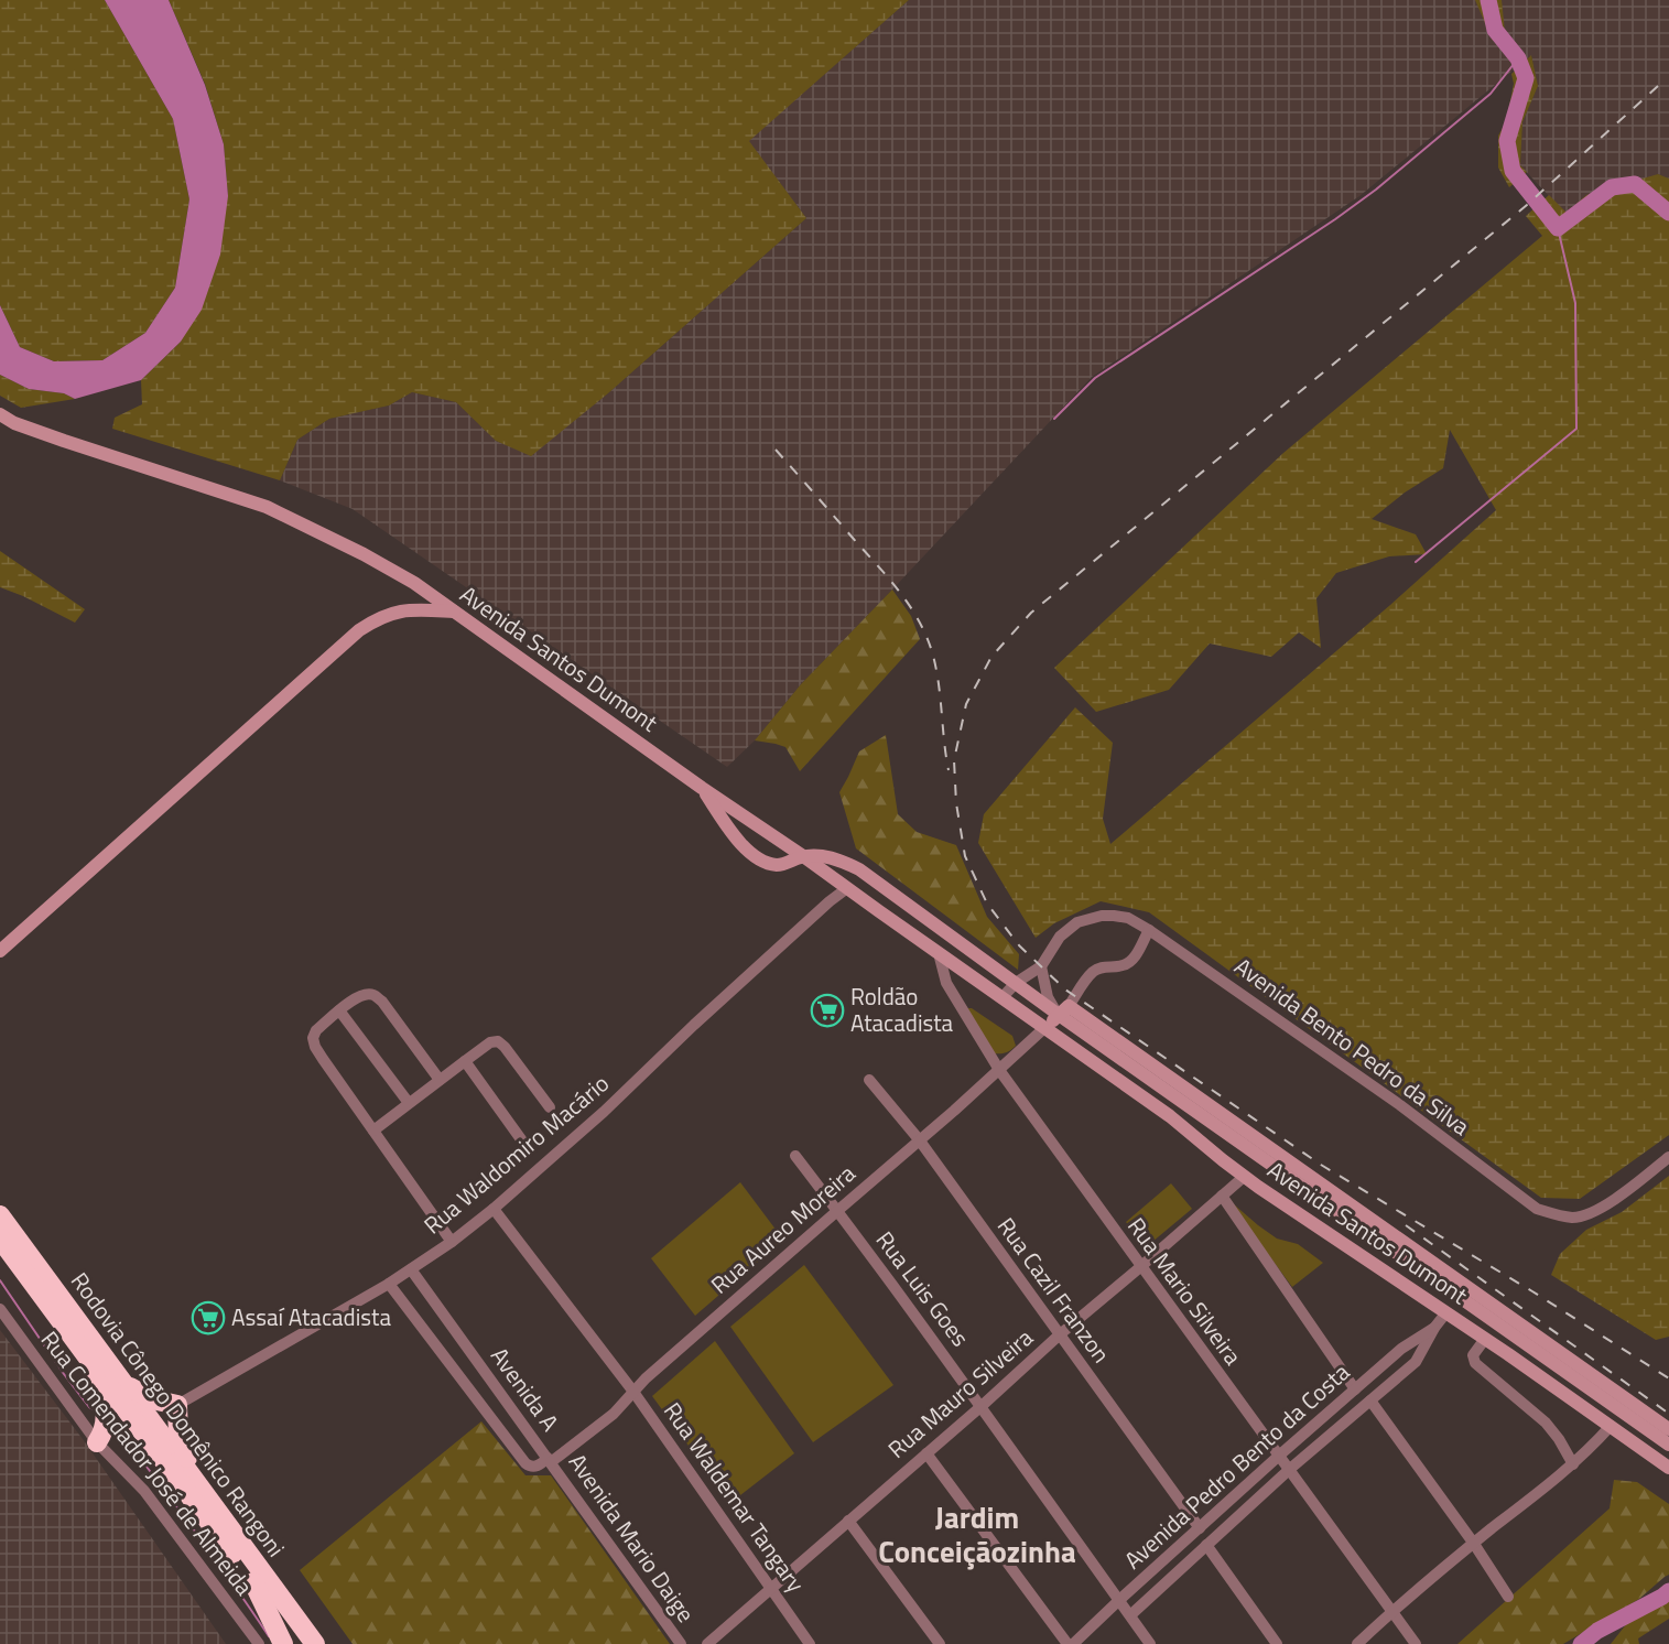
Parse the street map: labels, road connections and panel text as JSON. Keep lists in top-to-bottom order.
{
  "streets": {
    "highway": ["Rodovia Cônego Domênico Rangoni"],
    "main road": ["Avenida Santos Dumont"],
    "street": [
      "Avenida Bento Pedro da Silva",
      "Rua Waldomiro Macário",
      "Rua Aureo Moreira",
      "Rua Luis Goes",
      "Rua Cazil Franzon",
      "Rua Mario Silveira",
      "Avenida A",
      "Rua Mauro Silveira",
      "Rua Comendador José de Almeida",
      "Avenida Pedro Bento da Costa",
      "Rua Waldemar Tangary",
      "Avenida Mario Daige"
    ]
  },
  "crossings": [
    ["Avenida Santos Dumont", "Avenida Bento Pedro da Silva"],
    ["Avenida Santos Dumont", "Rua Waldomiro Macário"],
    ["Avenida Santos Dumont", "Rua Aureo Moreira"],
    ["Avenida Santos Dumont", "Rua Mario Silveira"],
    ["Avenida Santos Dumont", "Rua Mauro Silveira"],
    ["Avenida Santos Dumont", "Avenida Pedro Bento da Costa"],
    ["Rua Waldomiro Macário", "Avenida A"],
    ["Rua Waldomiro Macário", "Rua Waldemar Tangary"],
    ["Rua Aureo Moreira", "Rua Luis Goes"],
    ["Rua Aureo Moreira", "Rua Cazil Franzon"],
    ["Rua Aureo Moreira", "Rua Mario Silveira"],
    ["Rua Aureo Moreira", "Avenida A"],
    ["Rua Aureo Moreira", "Rua Waldemar Tangary"],
    ["Rua Aureo Moreira", "Avenida Mario Daige"],
    ["Rua Luis Goes", "Rua Mauro Silveira"],
    ["Rua Luis Goes", "Avenida Pedro Bento da Costa"],
    ["Rua Cazil Franzon", "Rua Mauro Silveira"],
    ["Rua Cazil Franzon", "Avenida Pedro Bento da Costa"],
    ["Rua Mario Silveira", "Rua Mauro Silveira"],
    ["Rua Mario Silveira", "Avenida Pedro Bento da Costa"],
    ["Avenida A", "Avenida Mario Daige"],
    ["Rua Mauro Silveira", "Rua Waldemar Tangary"]
  ],
  "districts": ["Jardim Conceiçãozinha"],
  "places": {
    "supermarket": ["Roldão Atacadista", "Assaí Atacadista"]
  }
}
